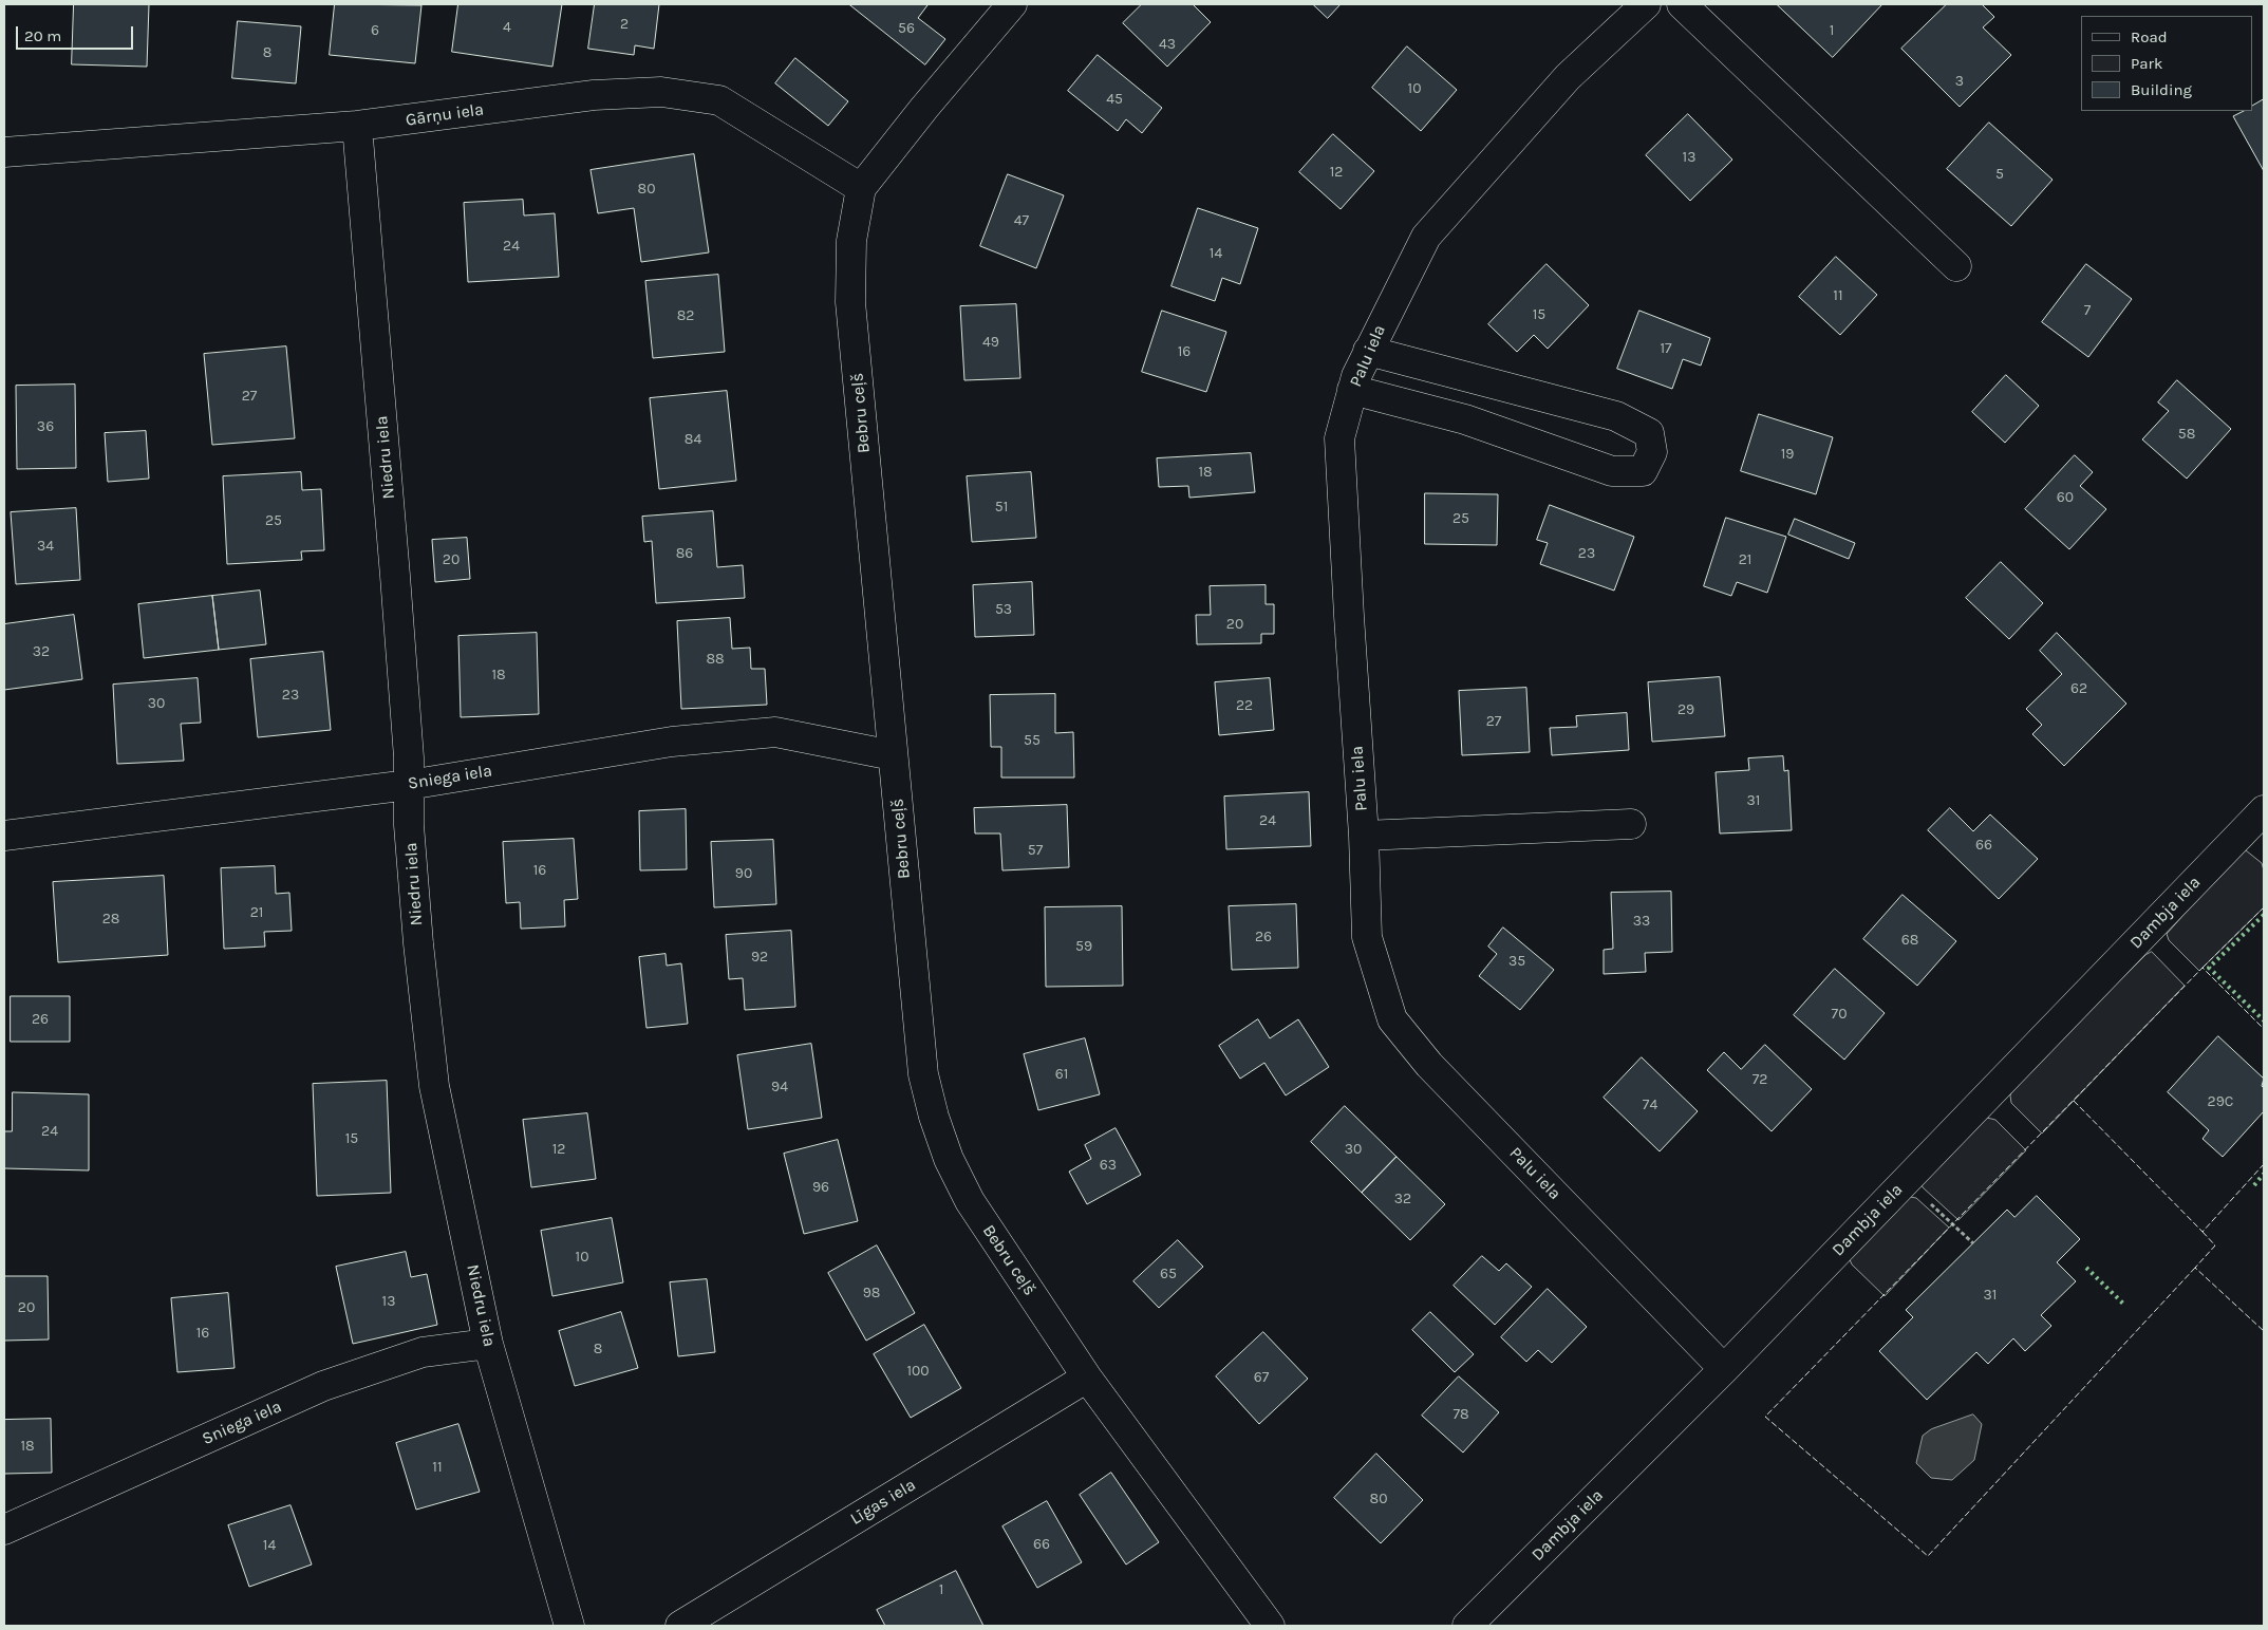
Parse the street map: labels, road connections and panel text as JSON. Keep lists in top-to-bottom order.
{
  "streets": {
    "street": [
      "Gārņu iela",
      "Palu iela",
      "Bebru ceļš",
      "Niedru iela",
      "Sniega iela",
      "Dambja iela",
      "Līgas iela"
    ]
  },
  "crossings": [
    ["Gārņu iela", "Bebru ceļš"],
    ["Gārņu iela", "Niedru iela"],
    ["Palu iela", "Dambja iela"],
    ["Bebru ceļš", "Sniega iela"],
    ["Bebru ceļš", "Līgas iela"],
    ["Niedru iela", "Sniega iela"]
  ],
  "house_numbers": [
    "2",
    "4",
    "56",
    "6",
    "1",
    "43",
    "8",
    "3",
    "10",
    "45",
    "13",
    "12",
    "5",
    "80",
    "47",
    "24",
    "14",
    "11",
    "7",
    "15",
    "82",
    "49",
    "17",
    "16",
    "27",
    "36",
    "58",
    "84",
    "19",
    "18",
    "60",
    "51",
    "25",
    "25",
    "34",
    "86",
    "23",
    "20",
    "21",
    "53",
    "20",
    "32",
    "88",
    "18",
    "62",
    "23",
    "30",
    "22",
    "29",
    "27",
    "55",
    "31",
    "24",
    "66",
    "57",
    "16",
    "90",
    "21",
    "28",
    "33",
    "26",
    "68",
    "59",
    "92",
    "35",
    "70",
    "26",
    "61",
    "72",
    "94",
    "29C",
    "74",
    "24",
    "15",
    "12",
    "30",
    "63",
    "96",
    "32",
    "10",
    "65",
    "98",
    "31",
    "13",
    "20",
    "16",
    "8",
    "100",
    "67",
    "78",
    "18",
    "11",
    "80",
    "66",
    "14",
    "1"
  ],
  "legend": ["Road", "Park", "Building"],
  "scale_bar": "20 m"
}
